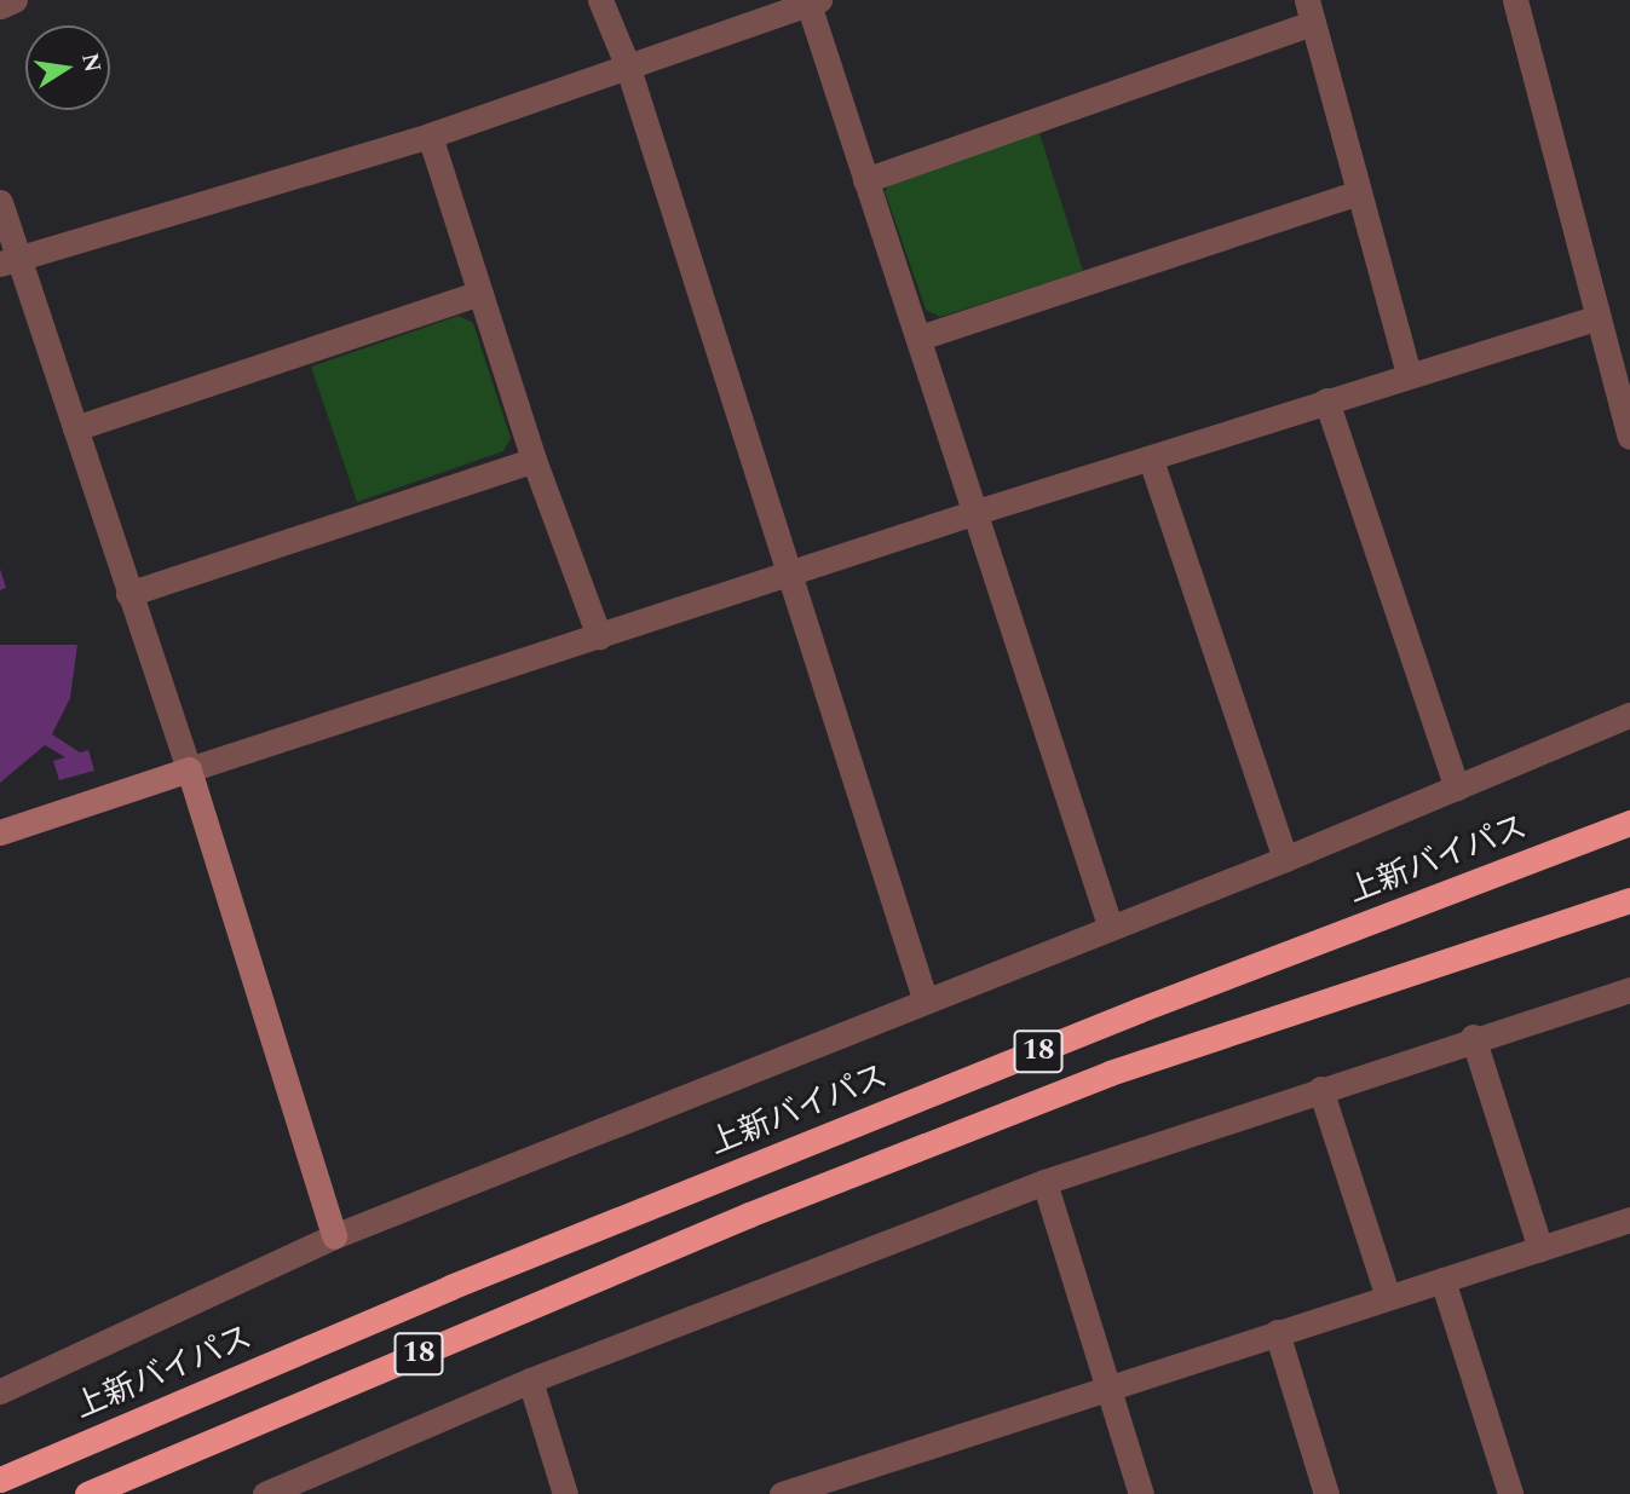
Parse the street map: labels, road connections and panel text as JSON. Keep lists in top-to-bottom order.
{
  "streets": {
    "highway": ["上新バイパス", "18"]
  },
  "north": "right"
}
